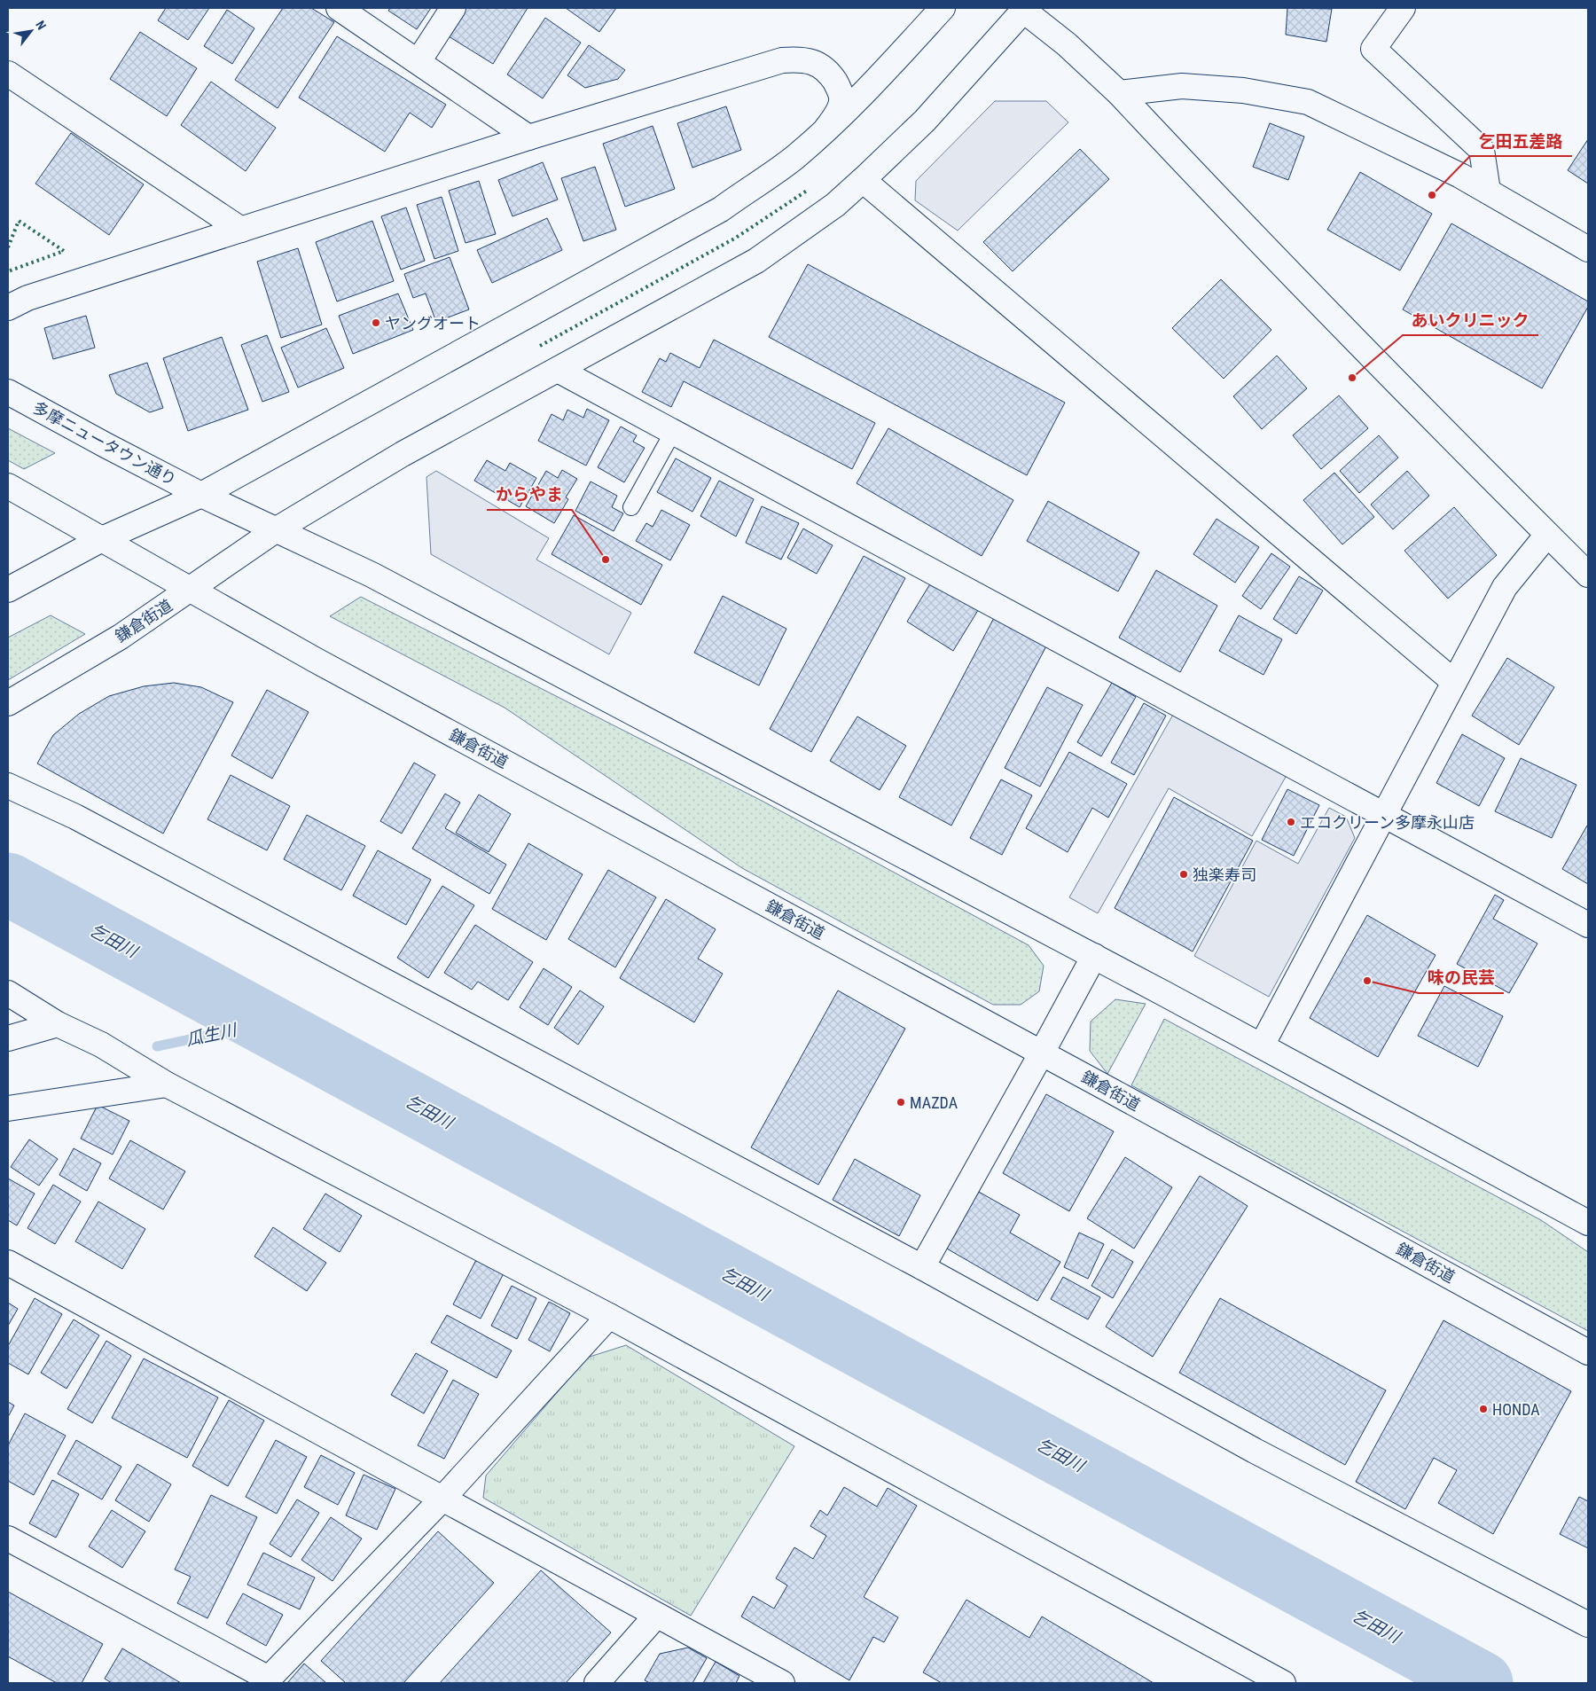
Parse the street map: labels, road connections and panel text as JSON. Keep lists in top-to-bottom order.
{
  "streets": {
    "street": ["多摩ニュータウン通り", "鎌倉街道"]
  },
  "water": ["乞田川", "瓜生川"],
  "places": [
    "乞田五差路",
    "ヤングオート",
    "あいクリニック",
    "からやま",
    "エコクリーン多摩永山店",
    "独楽寿司",
    "味の民芸",
    "MAZDA",
    "HONDA"
  ],
  "north": "top right"
}
